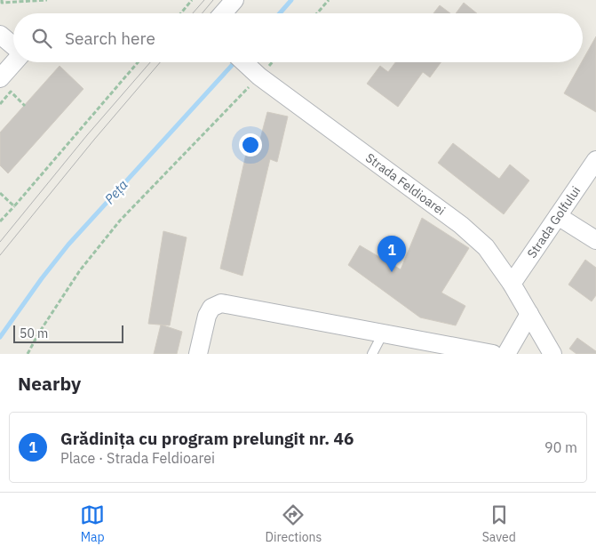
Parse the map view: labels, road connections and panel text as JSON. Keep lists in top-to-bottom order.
{
  "streets": {
    "street": ["Strada Feldioarei", "Strada Golfului"]
  },
  "crossings": [
    ["Strada Feldioarei", "Strada Golfului"]
  ],
  "water": ["Peța"],
  "scale_bar": "50 m",
  "page": {
    "search": "Search here",
    "pins": "1",
    "scale": "50 m",
    "heading": "Nearby",
    "list": [
      {
        "mark": "1",
        "name": "Grădinița cu program prelungit nr. 46",
        "note": "Place · Strada Feldioarei",
        "value": "90 m"
      }
    ],
    "nav": ["Map", "Directions", "Saved"]
  }
}
